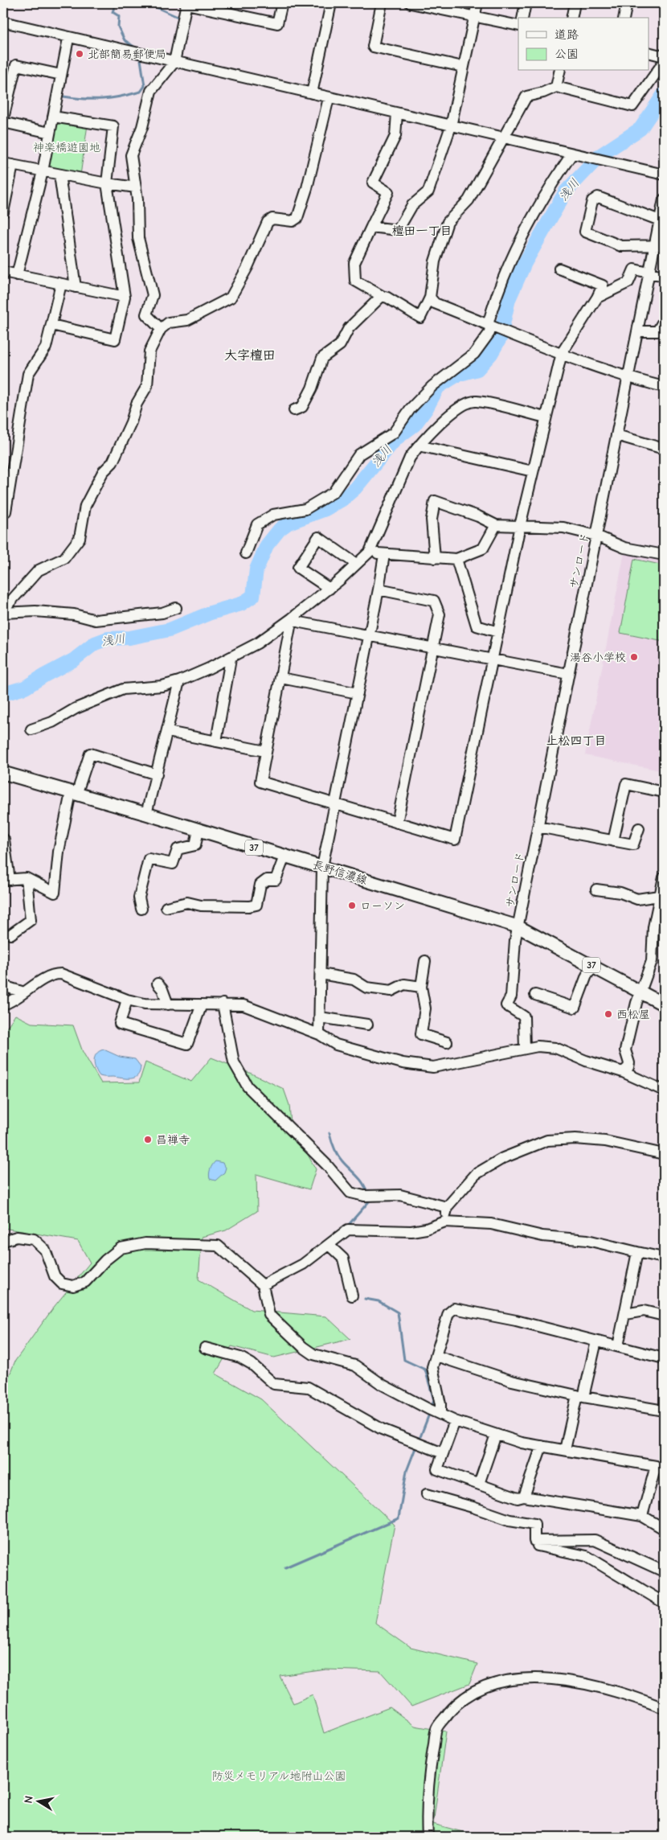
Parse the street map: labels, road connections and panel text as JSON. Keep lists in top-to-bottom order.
{
  "streets": {
    "main road": ["37", "長野信濃線"],
    "street": ["サンロード"]
  },
  "crossings": [
    ["サンロード", "長野信濃線"]
  ],
  "districts": ["檀田一丁目", "大字檀田", "上松四丁目"],
  "water": ["浅川"],
  "parks": ["神楽橋遊園地", "防災メモリアル地附山公園"],
  "places": [
    "北部簡易郵便局",
    "湯谷小学校",
    "ローソン",
    "西松屋",
    "昌禅寺"
  ],
  "legend": ["道路", "公園"],
  "north": "left"
}
